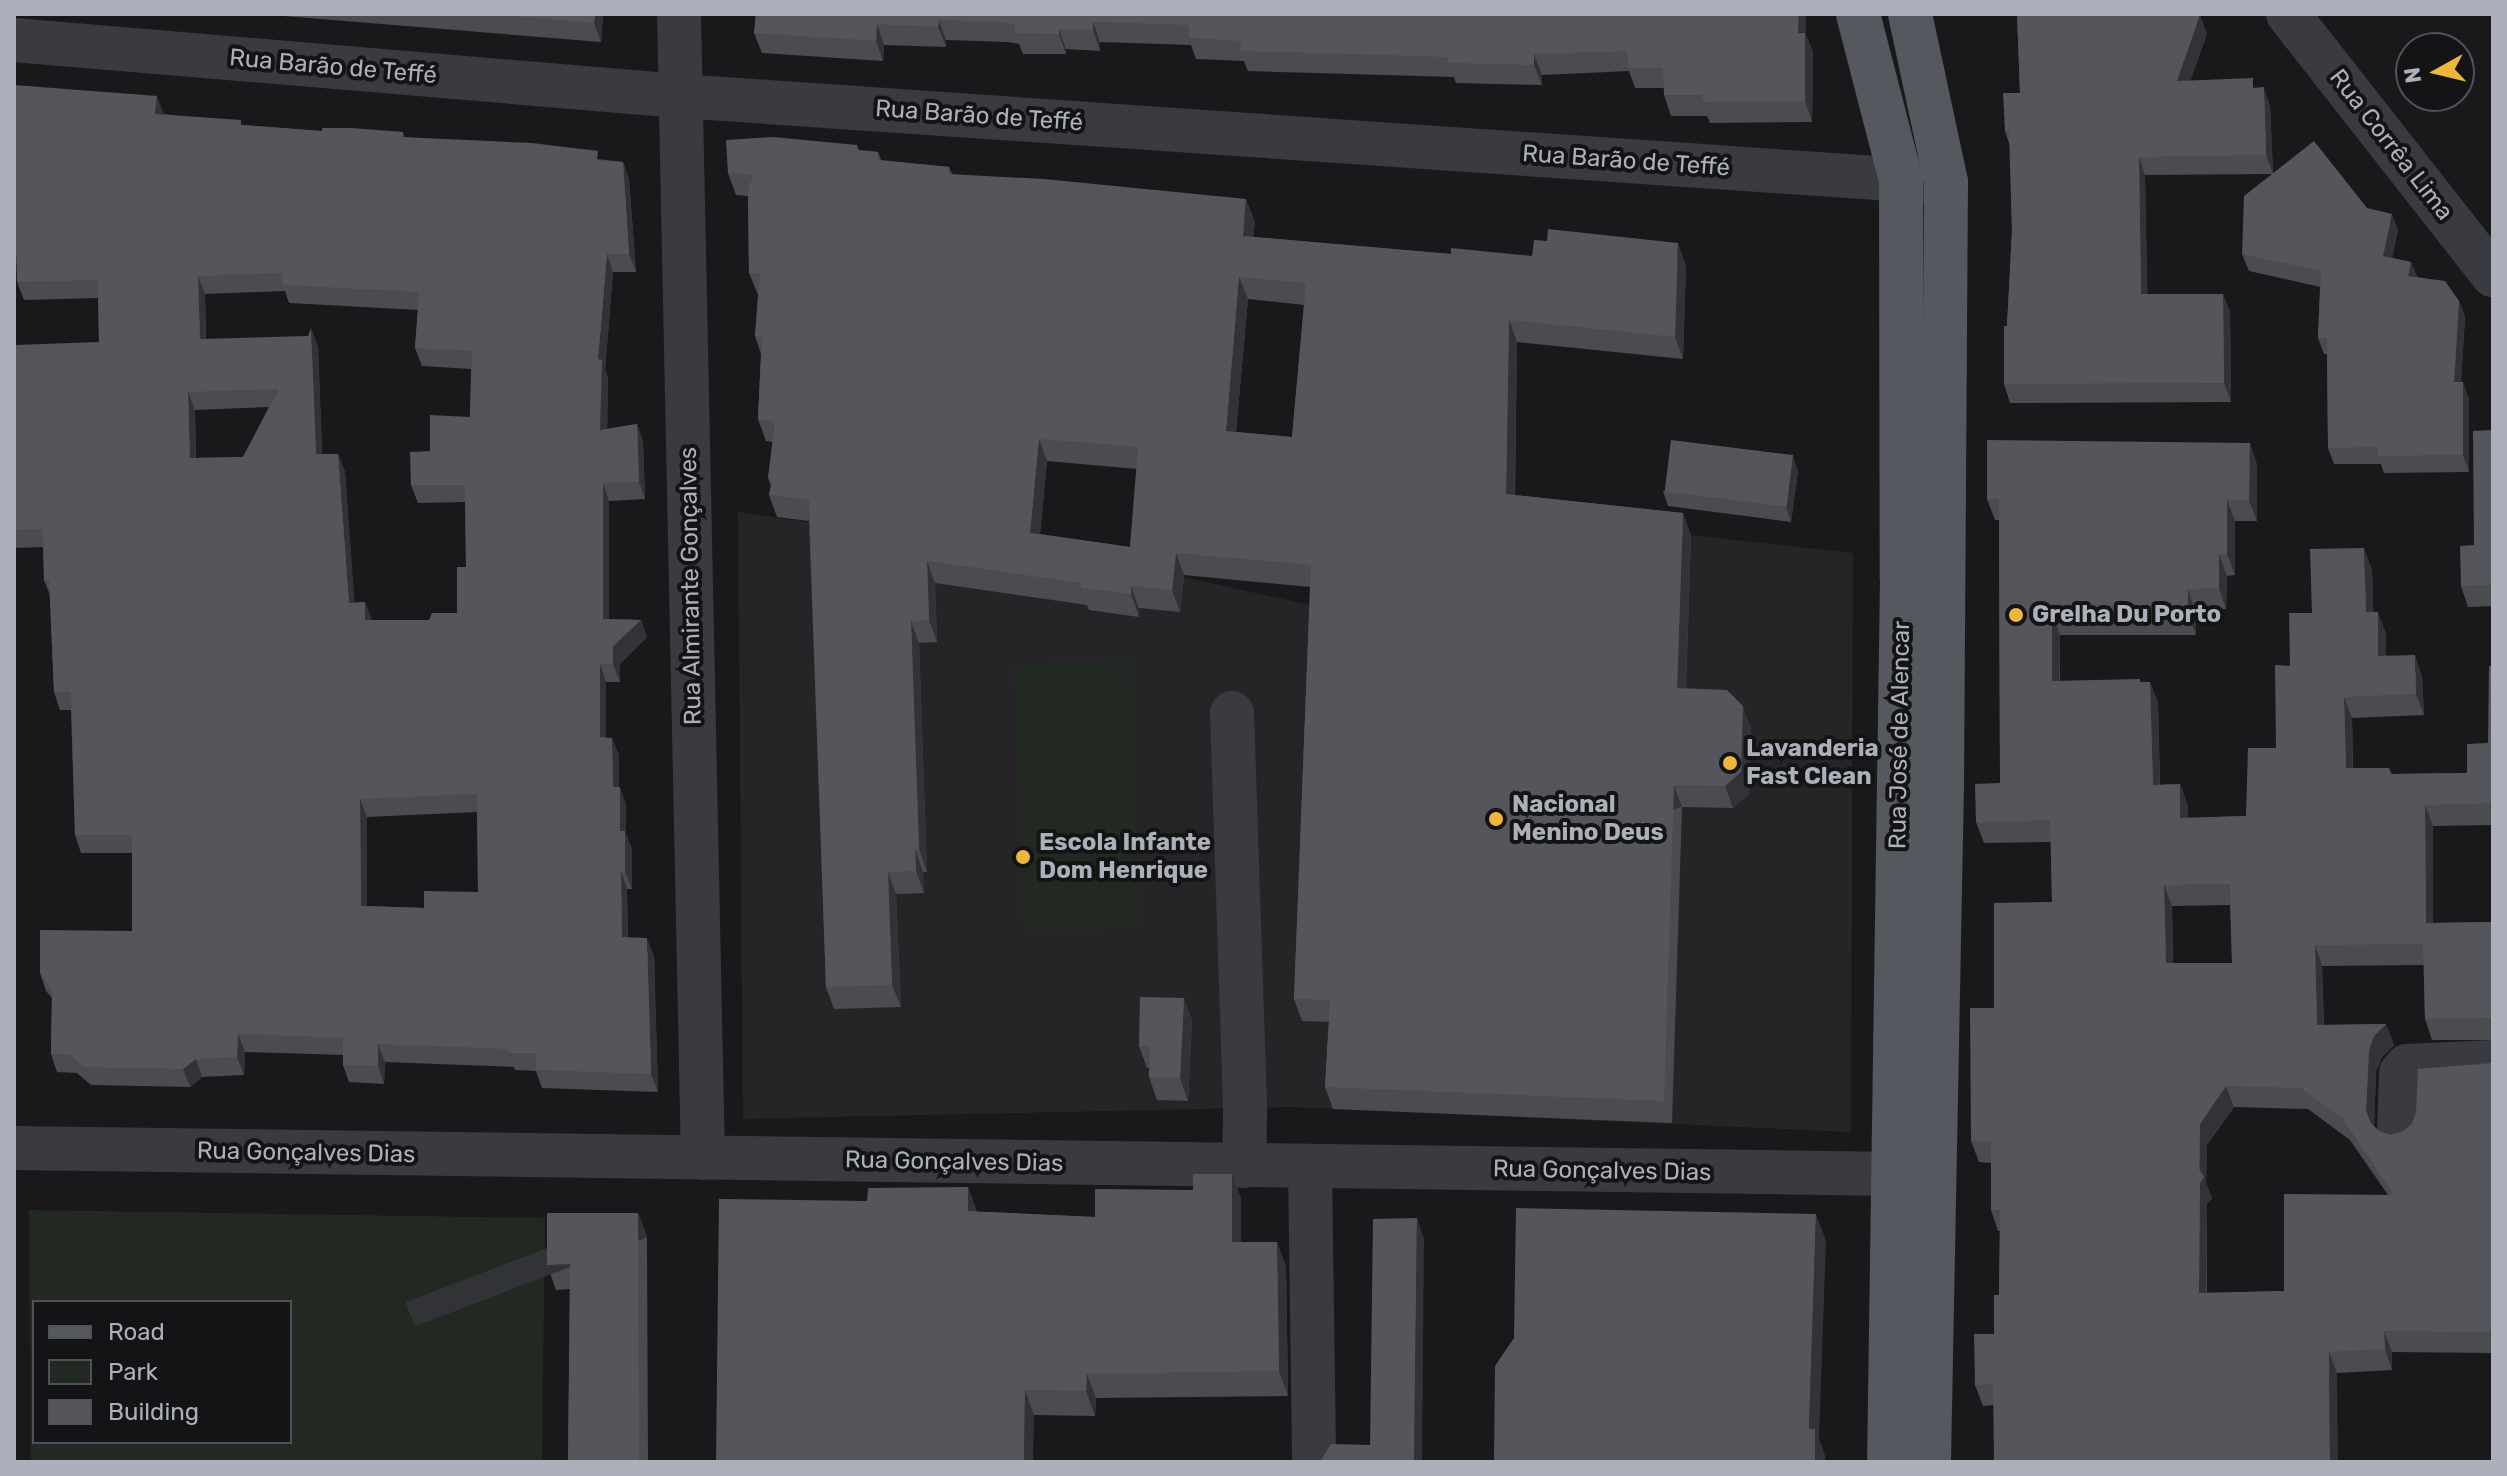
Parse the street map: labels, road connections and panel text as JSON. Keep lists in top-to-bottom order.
{
  "streets": {
    "main road": ["Rua José de Alencar"],
    "street": [
      "Rua Barão de Teffé",
      "Rua Corrêa Lima",
      "Rua Almirante Gonçalves",
      "Rua Gonçalves Dias"
    ]
  },
  "crossings": [
    ["Rua Barão de Teffé", "Rua Almirante Gonçalves"],
    ["Rua Barão de Teffé", "Rua José de Alencar"],
    ["Rua Almirante Gonçalves", "Rua Gonçalves Dias"],
    ["Rua José de Alencar", "Rua Gonçalves Dias"]
  ],
  "places": [
    "Grelha Du Porto",
    "Lavanderia Fast Clean",
    "Nacional Menino Deus",
    "Escola Infante Dom Henrique"
  ],
  "legend": ["Road", "Park", "Building"],
  "north": "left"
}
